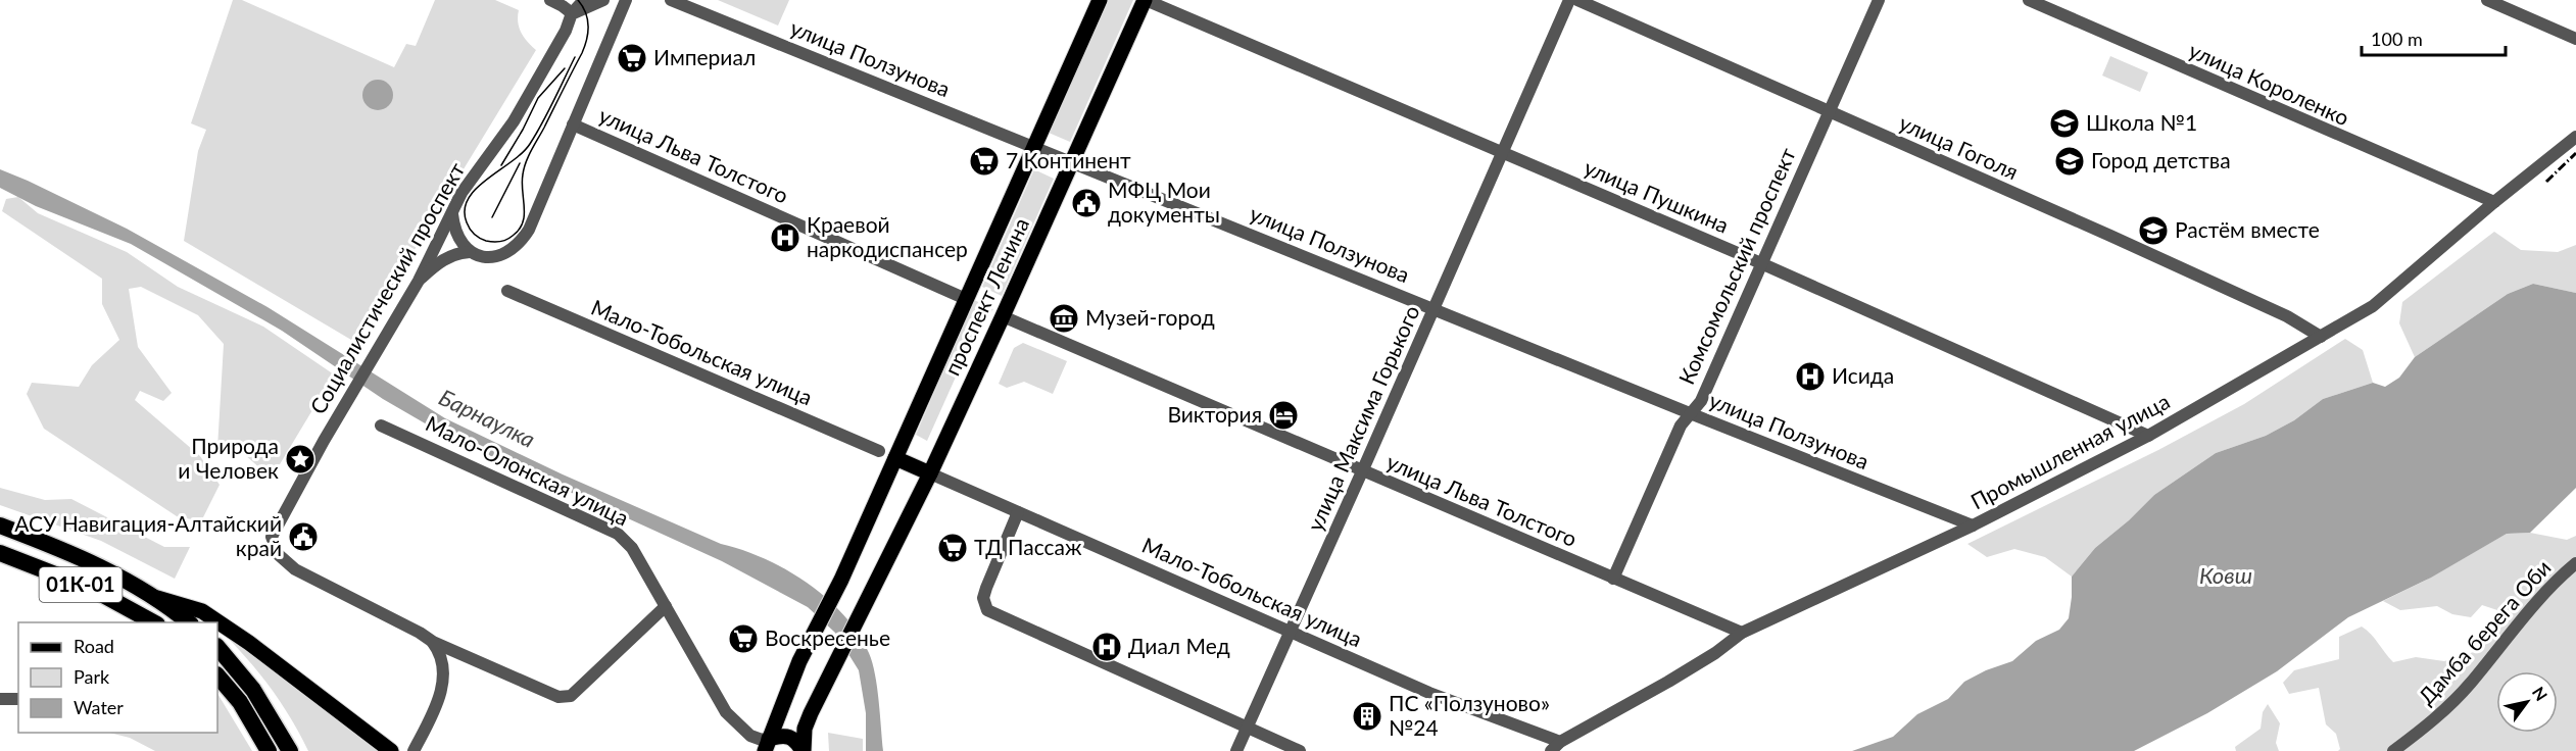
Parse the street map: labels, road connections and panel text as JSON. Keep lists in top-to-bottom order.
{
  "streets": {
    "highway": ["01К-01"],
    "main road": ["проспект Ленина"],
    "street": [
      "улица Ползунова",
      "улица Короленко",
      "улица Гоголя",
      "улица Льва Толстого",
      "улица Пушкина",
      "Комсомольский проспект",
      "Социалистический проспект",
      "Мало-Тобольская улица",
      "улица Максима Горького",
      "Промышленная улица",
      "Мало-Олонская улица",
      "Дамба берега Оби"
    ]
  },
  "crossings": [
    ["улица Ползунова", "Комсомольский проспект"],
    ["улица Ползунова", "проспект Ленина"],
    ["улица Ползунова", "улица Максима Горького"],
    ["улица Ползунова", "Промышленная улица"],
    ["улица Короленко", "Промышленная улица"],
    ["улица Гоголя", "Комсомольский проспект"],
    ["улица Гоголя", "Промышленная улица"],
    ["улица Льва Толстого", "Комсомольский проспект"],
    ["улица Льва Толстого", "проспект Ленина"],
    ["улица Льва Толстого", "улица Максима Горького"],
    ["улица Льва Толстого", "Промышленная улица"],
    ["улица Пушкина", "Комсомольский проспект"],
    ["улица Пушкина", "проспект Ленина"],
    ["улица Пушкина", "улица Максима Горького"],
    ["улица Пушкина", "Промышленная улица"],
    ["проспект Ленина", "Мало-Тобольская улица"],
    ["проспект Ленина", "Мало-Олонская улица"],
    ["Мало-Тобольская улица", "улица Максима Горького"],
    ["Мало-Тобольская улица", "Промышленная улица"]
  ],
  "water": ["Барнаулка", "Ковш"],
  "places": {
    "supermarket": [
      "Империал",
      "7 Континент",
      "ТД Пассаж",
      "Воскресенье"
    ],
    "school or university": ["Школа №1", "Город детства", "Растём вместе"],
    "public building": ["МФЦ Мои документы", "АСУ Навигация-Алтайский край"],
    "hospital": ["Краевой наркодиспансер", "Исида", "Диал Мед"],
    "museum": ["Музей-город"],
    "hotel": ["Виктория"],
    "place": ["Природа и Человек"],
    "building": ["ПС «Ползуново» №24"]
  },
  "legend": ["Road", "Park", "Water"],
  "scale_bar": "100 m",
  "north": "top right"
}
